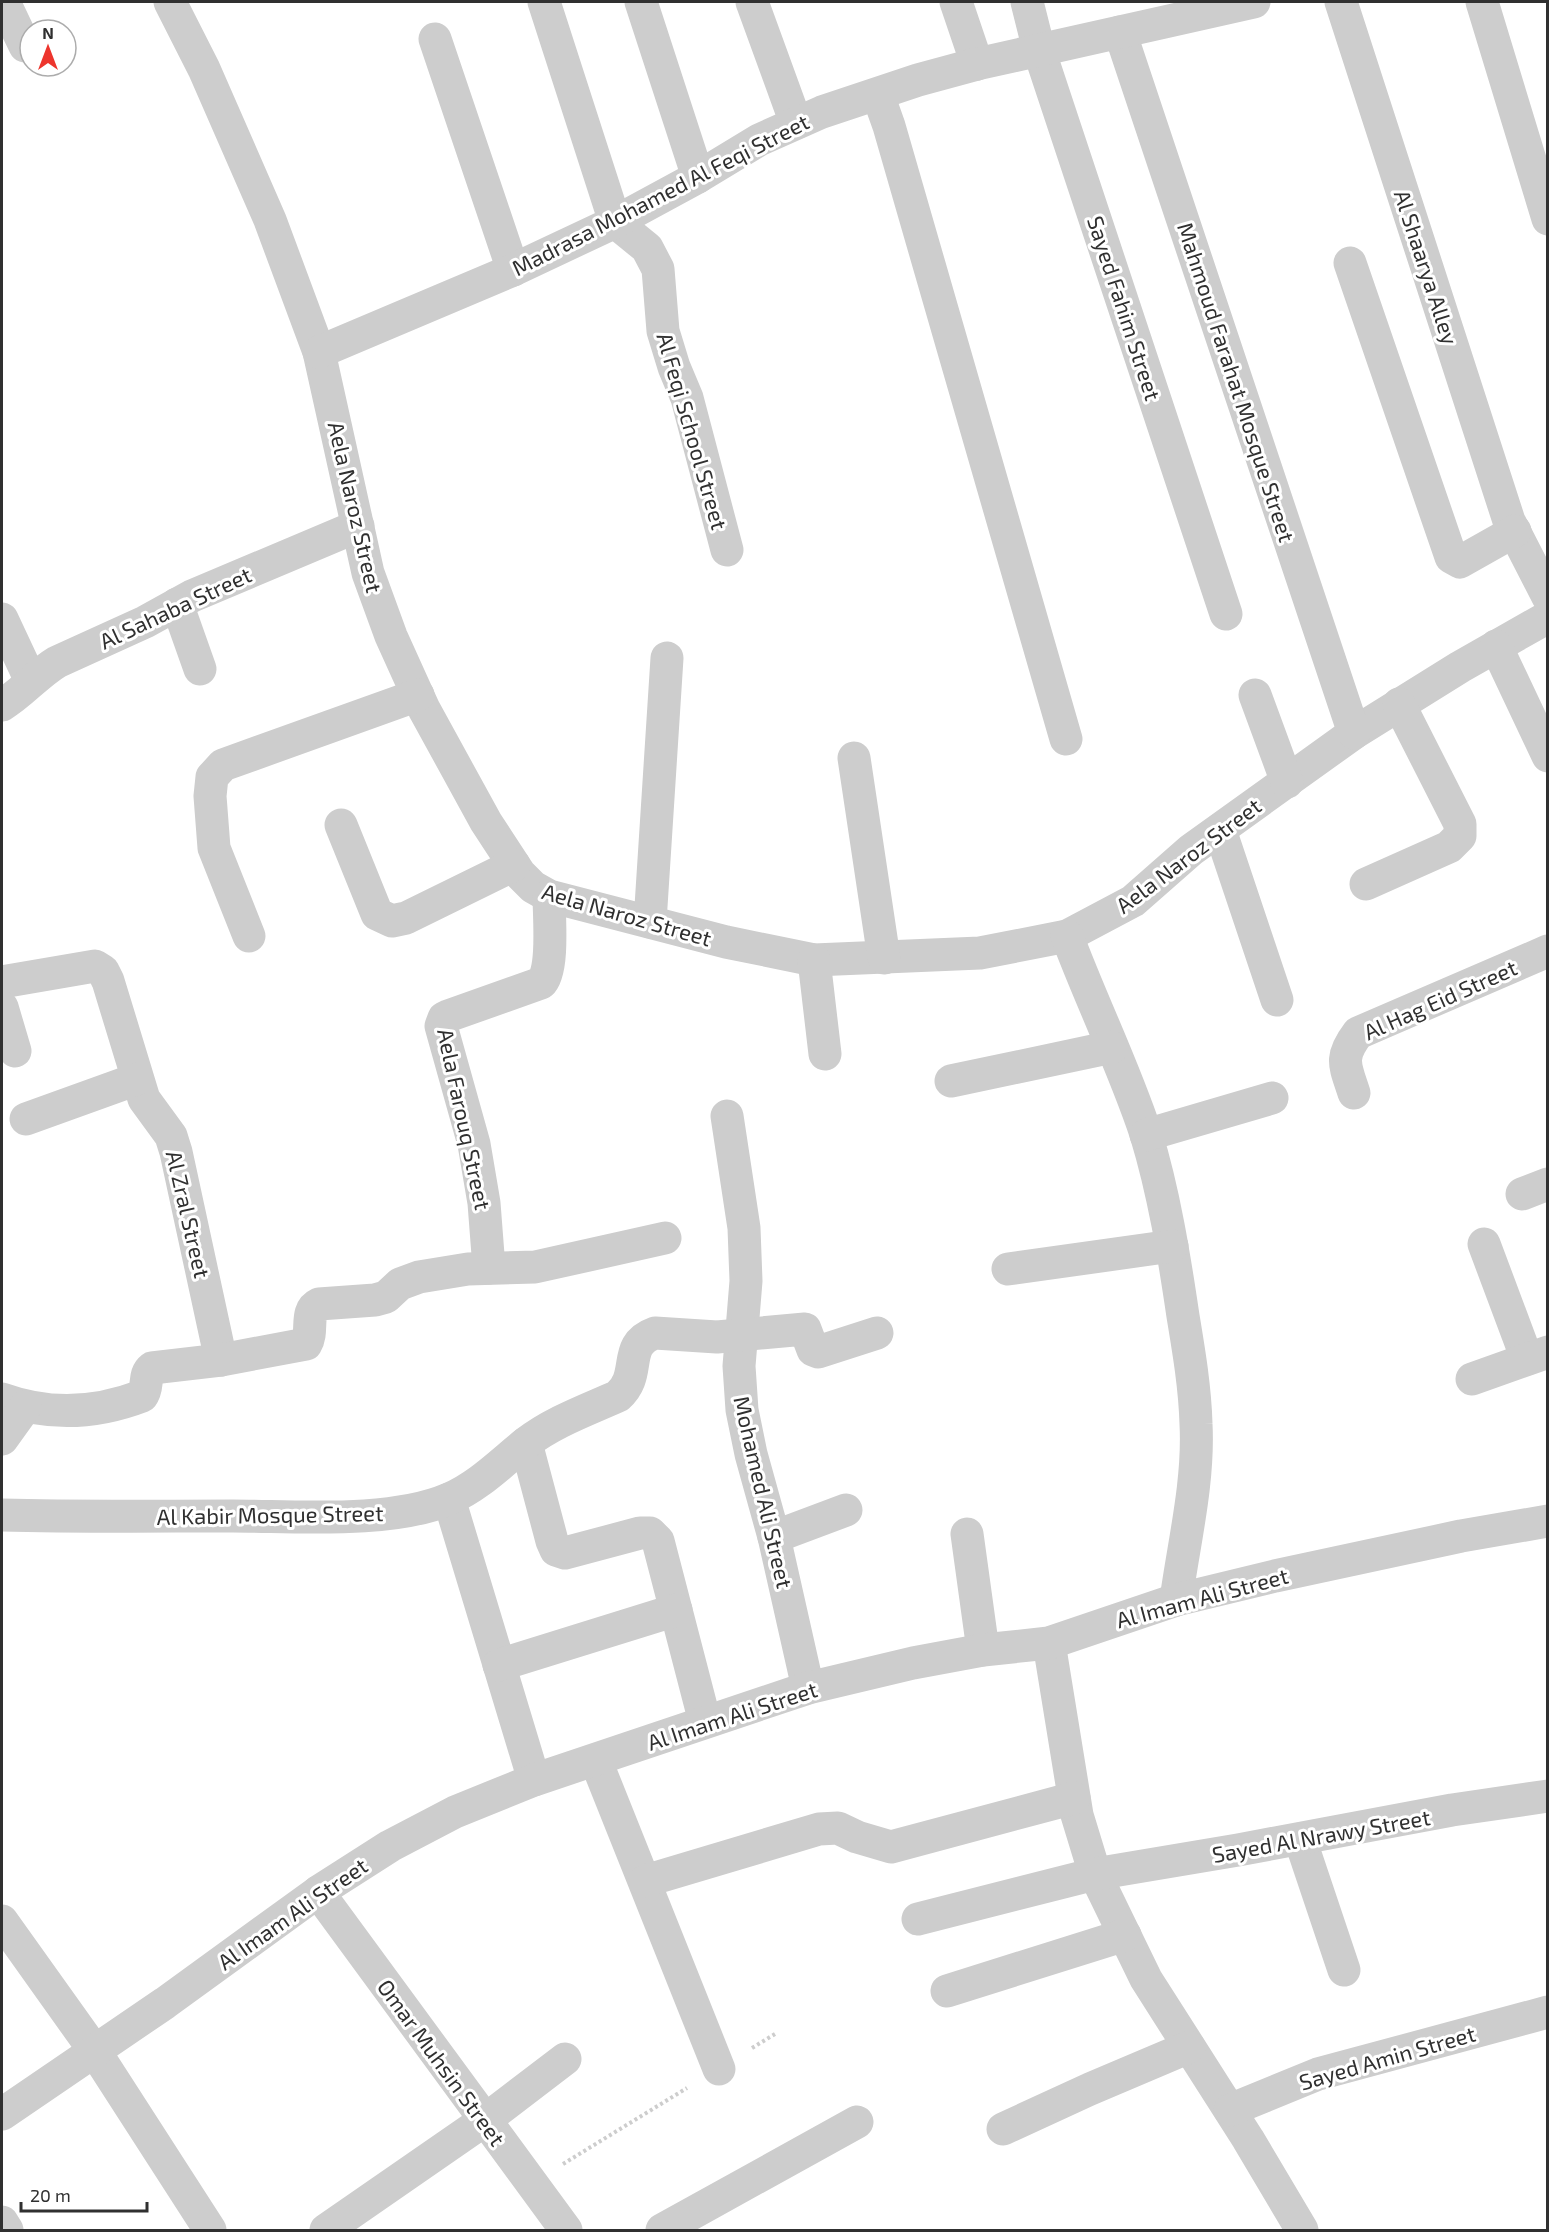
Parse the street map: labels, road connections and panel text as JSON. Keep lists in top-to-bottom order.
{
  "streets": {
    "street": [
      "Madrasa Mohamed Al Feqi Street",
      "Al Shaarya Alley",
      "Sayed Fahim Street",
      "Mahmoud Farahat Mosque Street",
      "Al Feqi School Street",
      "Aela Naroz Street",
      "Al Sahaba Street",
      "Al Hag Eid Street",
      "Aela Farouq Street",
      "Al Zral Street",
      "Mohamed Ali Street",
      "Al Kabir Mosque Street",
      "Al Imam Ali Street",
      "Sayed Al Nrawy Street",
      "Sayed Amin Street",
      "Omar Muhsin Street"
    ]
  },
  "crossings": [
    ["Madrasa Mohamed Al Feqi Street", "Sayed Fahim Street"],
    ["Madrasa Mohamed Al Feqi Street", "Mahmoud Farahat Mosque Street"],
    ["Madrasa Mohamed Al Feqi Street", "Al Feqi School Street"],
    ["Madrasa Mohamed Al Feqi Street", "Aela Naroz Street"],
    ["Mahmoud Farahat Mosque Street", "Aela Naroz Street"],
    ["Aela Naroz Street", "Al Sahaba Street"],
    ["Aela Naroz Street", "Aela Farouq Street"],
    ["Mohamed Ali Street", "Al Kabir Mosque Street"],
    ["Mohamed Ali Street", "Al Imam Ali Street"],
    ["Al Imam Ali Street", "Omar Muhsin Street"]
  ],
  "scale_bar": "20 m",
  "north": "top"
}
